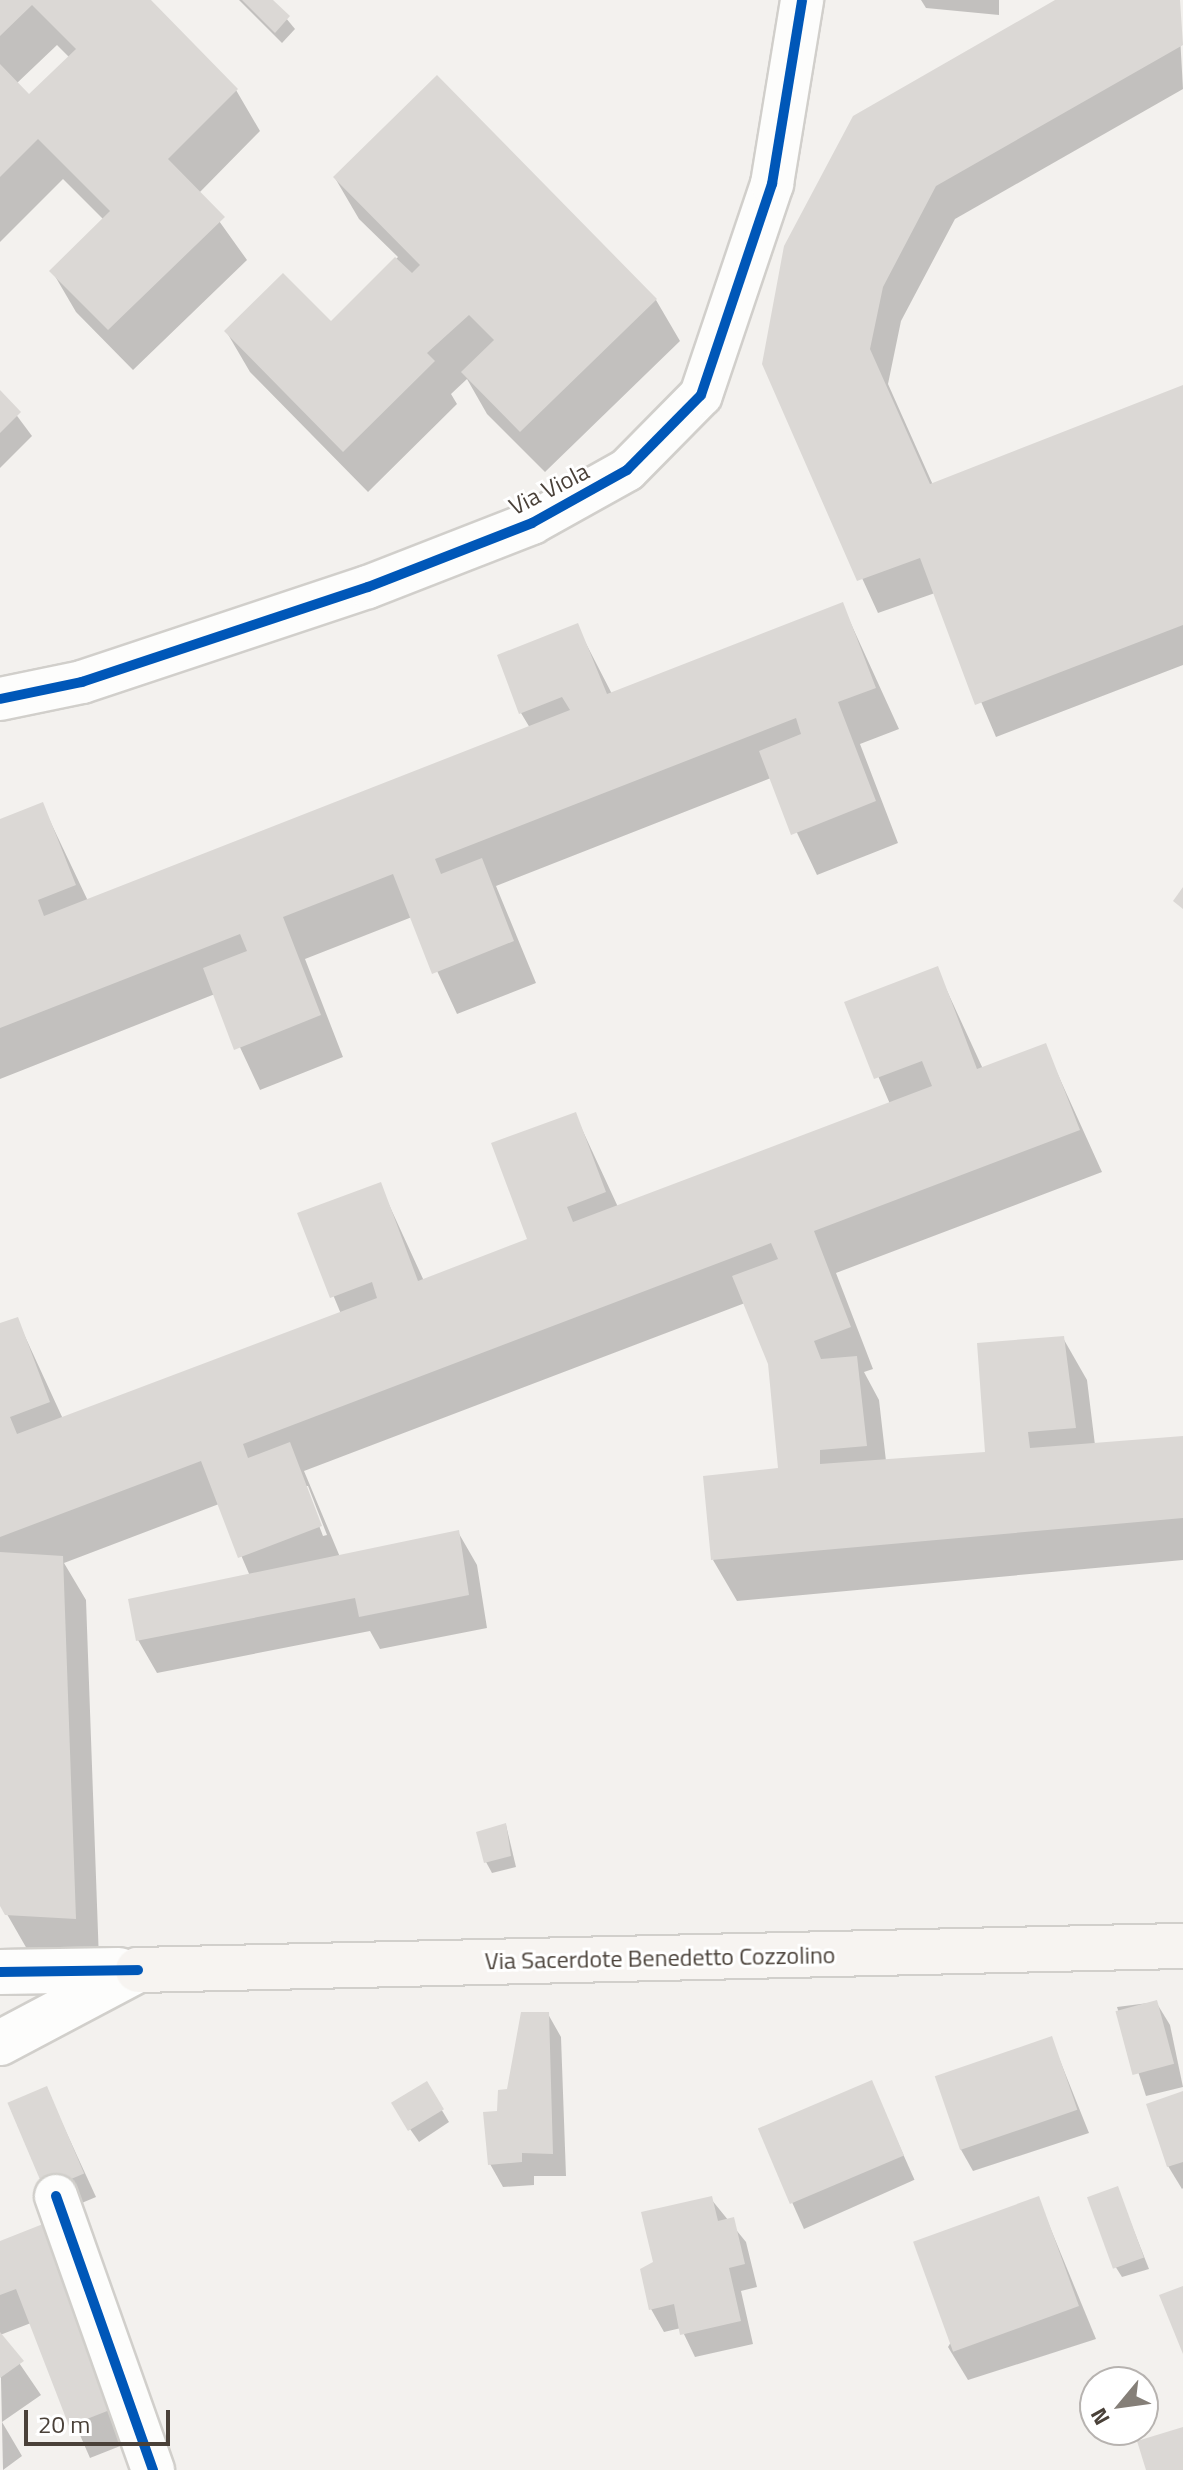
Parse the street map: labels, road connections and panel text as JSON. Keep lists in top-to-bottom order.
{
  "streets": {
    "main road": ["Via Sacerdote Benedetto Cozzolino"],
    "street": ["Via Viola"]
  },
  "scale_bar": "20 m",
  "north": "bottom left"
}
